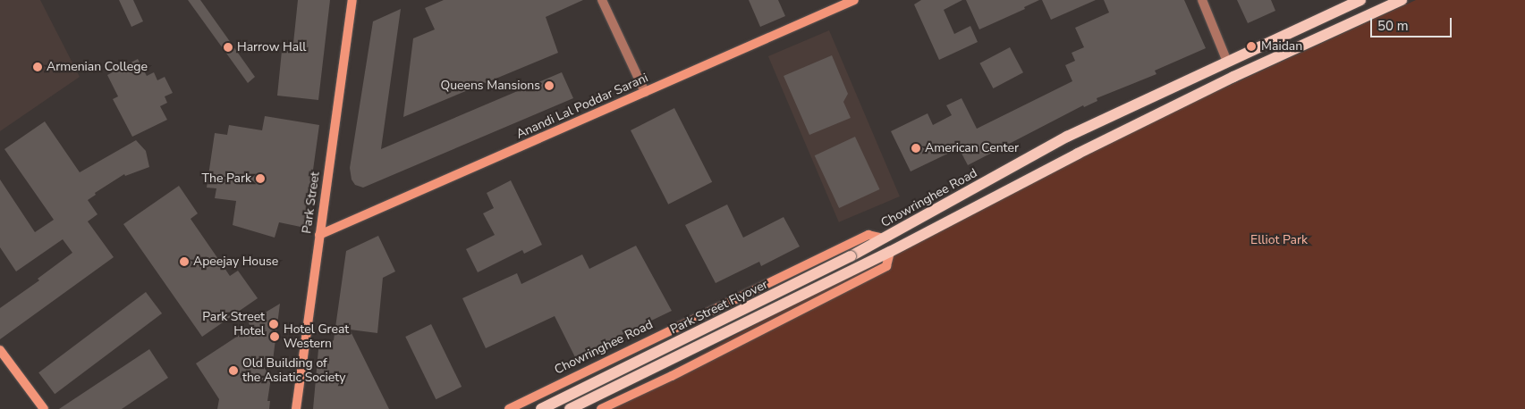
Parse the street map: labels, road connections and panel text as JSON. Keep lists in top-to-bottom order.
{
  "streets": {
    "main road": [
      "Anandi Lal Poddar Sarani",
      "Chowringhee Road",
      "Park Street",
      "Park Street Flyover"
    ]
  },
  "crossings": [
    ["Anandi Lal Poddar Sarani", "Park Street"],
    ["Chowringhee Road", "Park Street Flyover"]
  ],
  "parks": ["Elliot Park"],
  "places": [
    "Maidan",
    "Harrow Hall",
    "Armenian College",
    "Queens Mansions",
    "American Center",
    "The Park",
    "Apeejay House",
    "Park Street Hotel",
    "Hotel Great Western",
    "Old Building of the Asiatic Society"
  ],
  "scale_bar": "50 m"
}
